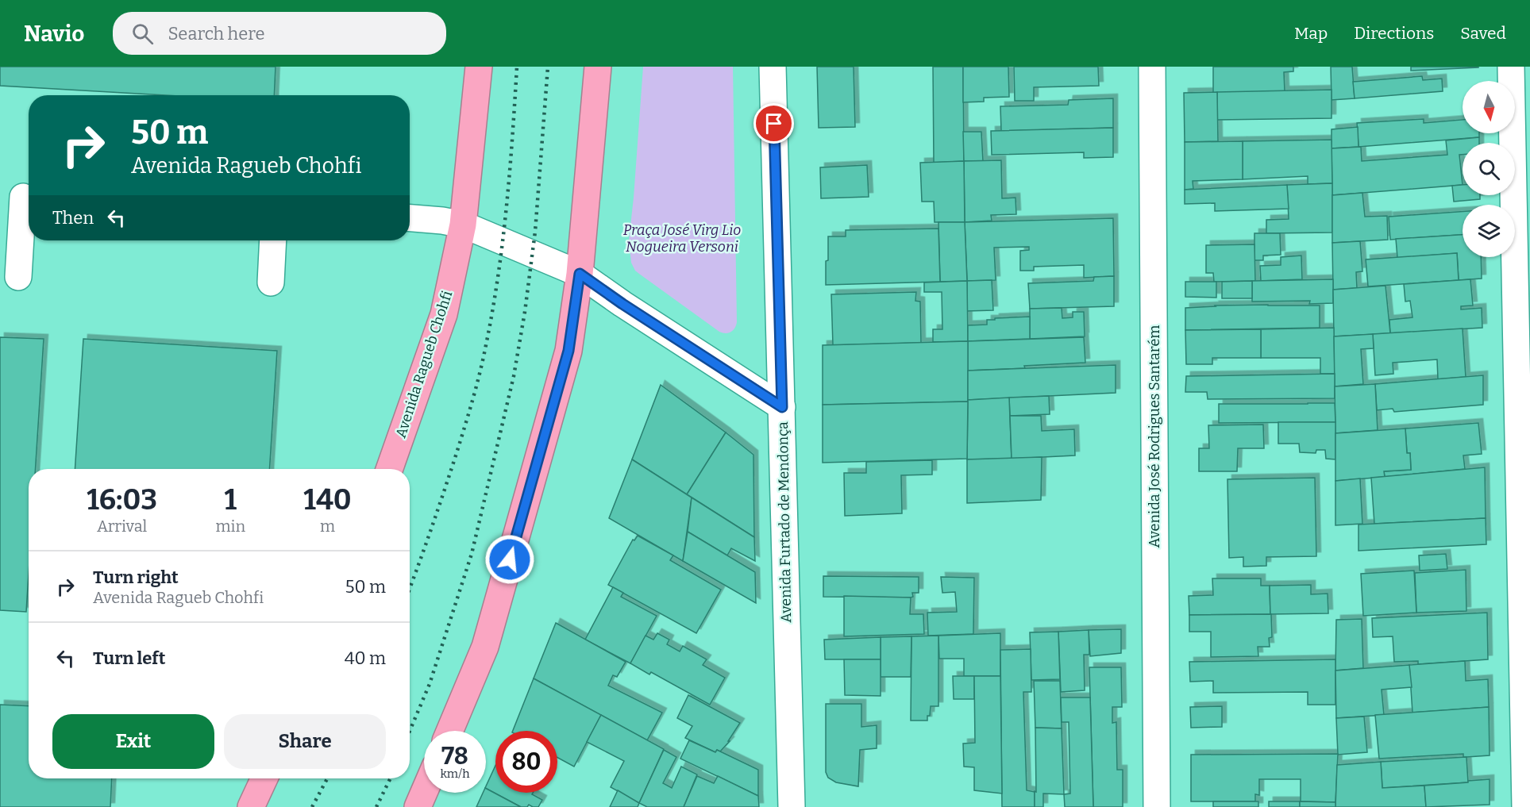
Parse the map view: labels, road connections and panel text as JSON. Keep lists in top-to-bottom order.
{
  "streets": {
    "highway": ["Avenida Ragueb Chohfi"],
    "street": ["Avenida José Rodrigues Santarém", "Avenida Furtado de Mendonça"]
  },
  "parks": ["Praça José Virg Lio Nogueira Versoni"],
  "north": "bottom",
  "page": {
    "header": "Navio",
    "search": "Search here",
    "nav": ["Map", "Directions", "Saved"],
    "turn": ["50 m", "Avenida Ragueb Chohfi"],
    "then": "Then",
    "eta": [
      "16:03",
      "Arrival",
      "1",
      "min",
      "140",
      "m"
    ],
    "list": [
      {
        "name": "Turn right",
        "note": "Avenida Ragueb Chohfi",
        "value": "50 m"
      },
      {
        "name": "Turn left",
        "value": "40 m"
      }
    ],
    "buttons": ["Exit", "Share"],
    "speed": "78 km/h",
    "limit": "80"
  }
}
